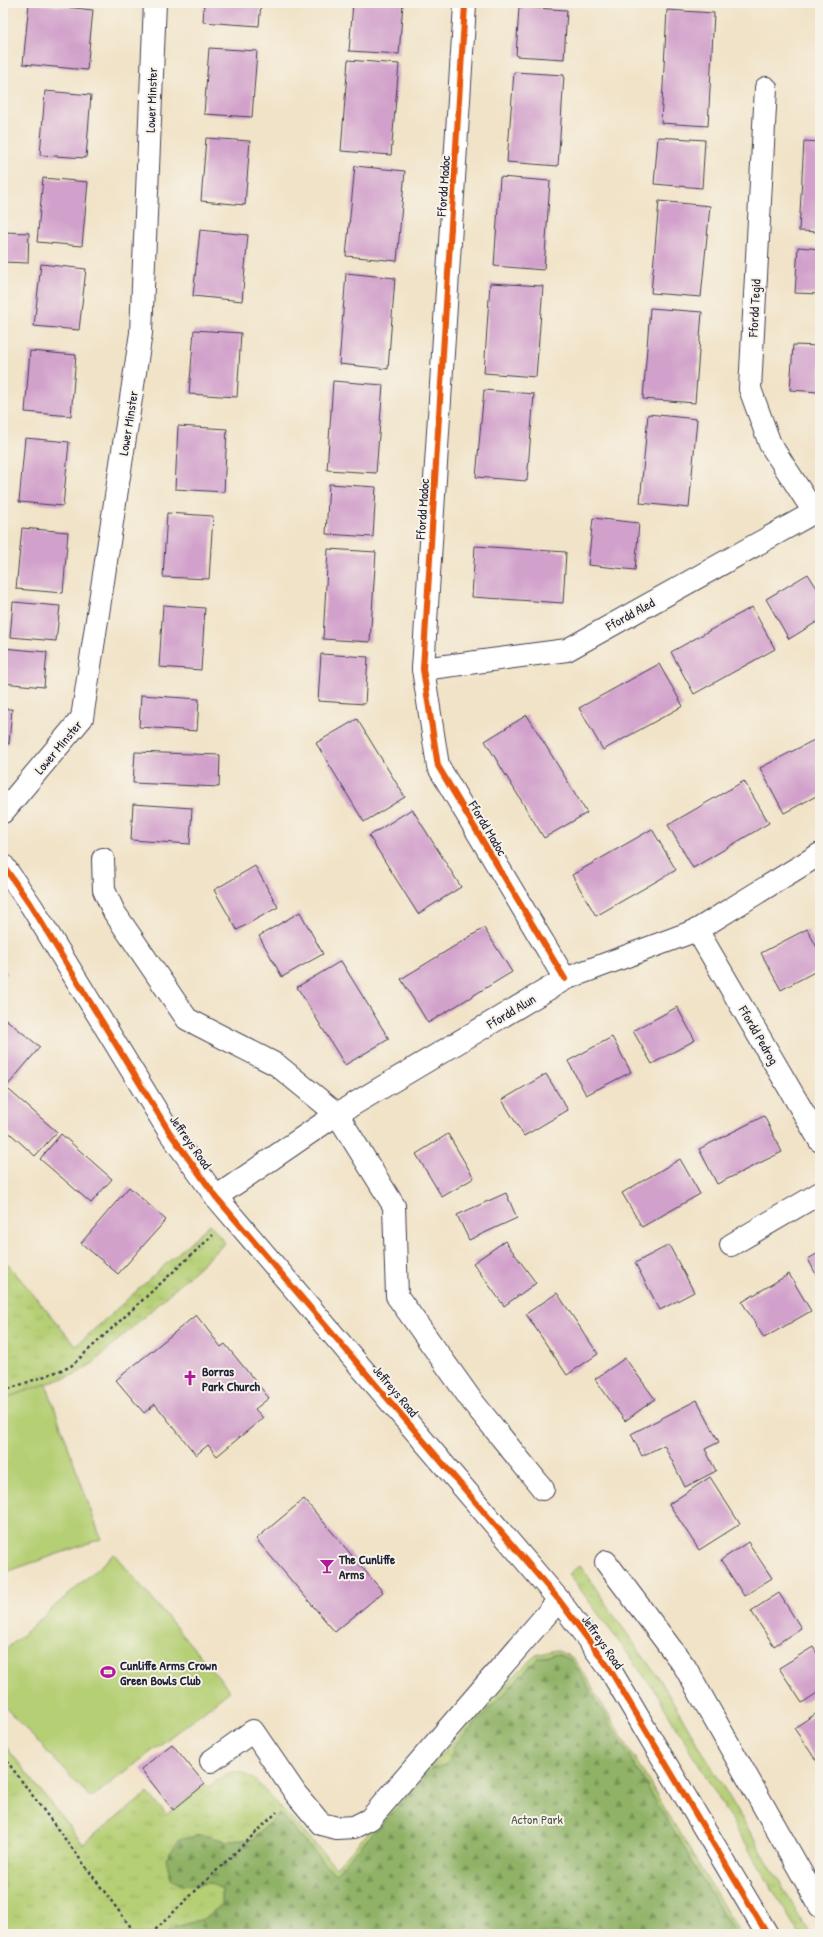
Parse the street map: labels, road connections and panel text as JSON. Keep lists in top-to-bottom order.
{
  "streets": {
    "street": [
      "Lower Minster",
      "Ffordd Madoc",
      "Ffordd Tegid",
      "Ffordd Aled",
      "Ffordd Alun",
      "Ffordd Pedrog",
      "Jeffreys Road"
    ]
  },
  "crossings": [
    ["Ffordd Madoc", "Ffordd Aled"],
    ["Ffordd Madoc", "Ffordd Alun"],
    ["Ffordd Tegid", "Ffordd Aled"],
    ["Ffordd Alun", "Ffordd Pedrog"],
    ["Ffordd Alun", "Jeffreys Road"]
  ],
  "parks": ["Acton Park"],
  "places": {
    "church": ["Borras Park Church"],
    "bar": ["The Cunliffe Arms"],
    "sports": ["Cunliffe Arms Crown Green Bowls Club"]
  }
}
